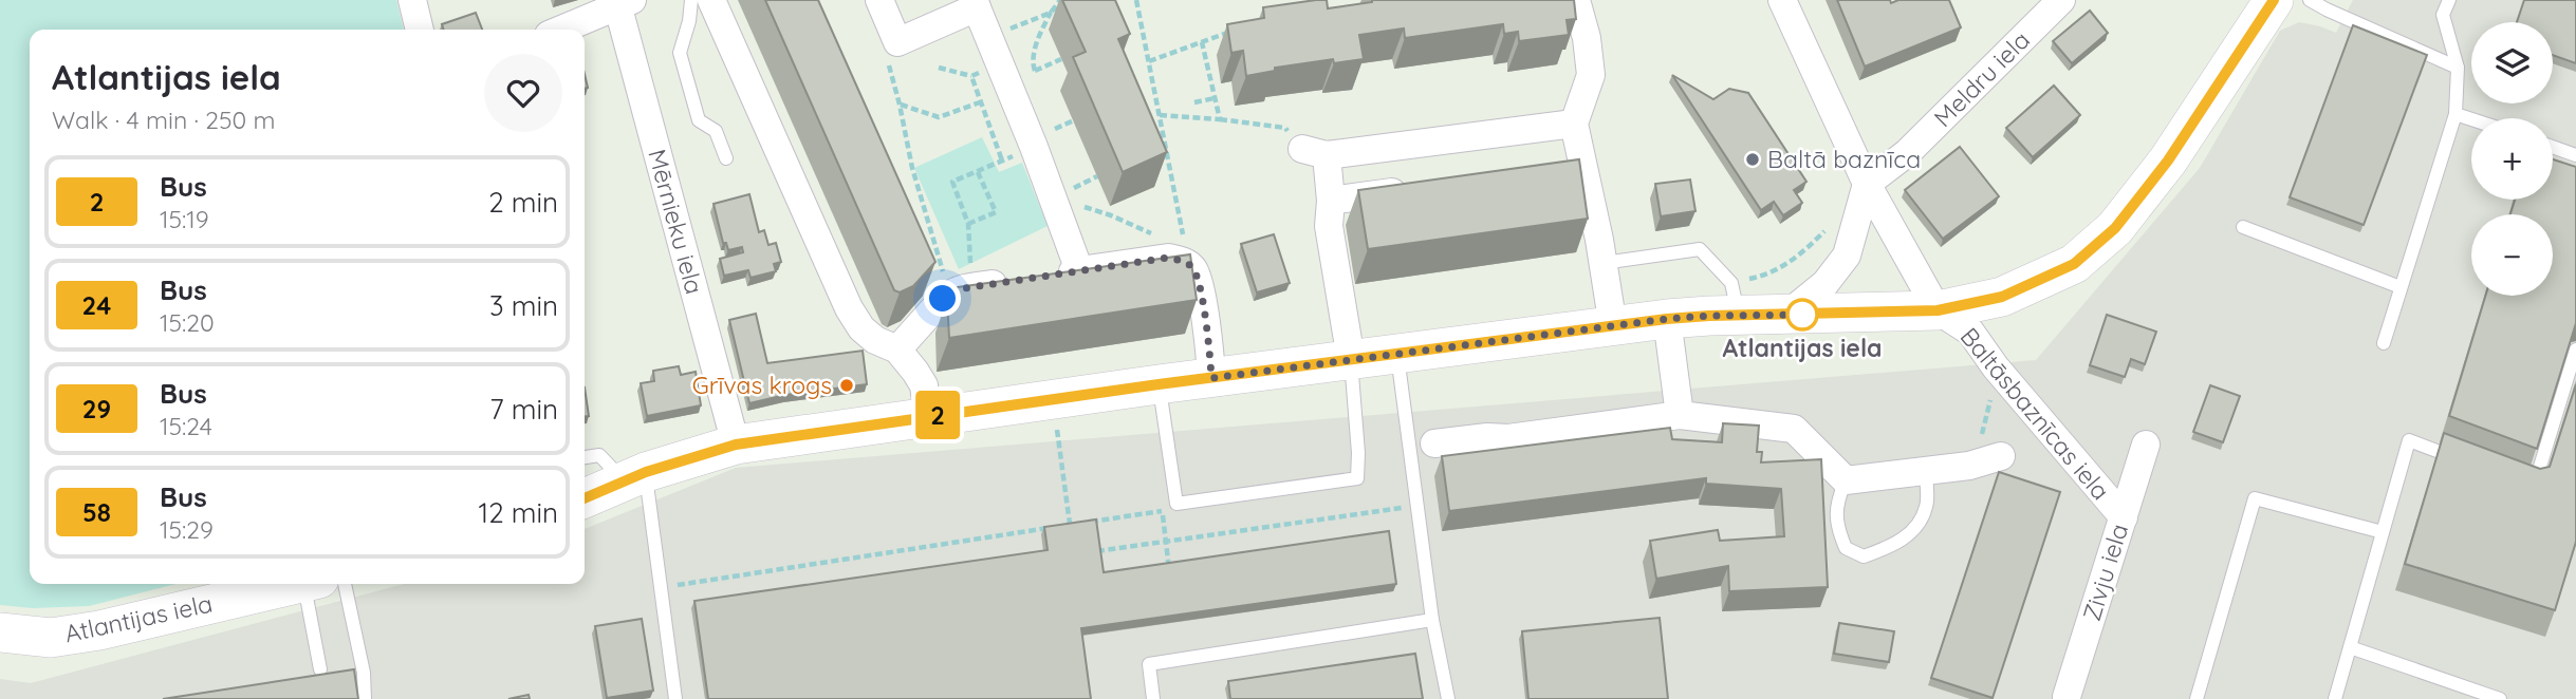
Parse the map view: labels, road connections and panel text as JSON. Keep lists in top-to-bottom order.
{
  "streets": {
    "main road": ["Atlantijas iela"],
    "street": [
      "Meldru iela",
      "Mērnieku iela",
      "Baltāsbaznīcas iela",
      "Zivju iela"
    ]
  },
  "crossings": [
    ["Meldru iela", "Baltāsbaznīcas iela"],
    ["Baltāsbaznīcas iela", "Zivju iela"]
  ],
  "places": ["Baltā baznīca", "Atlantijas iela", "Grīvas krogs"],
  "lines": ["bus line 2"],
  "page": {
    "on_map": "2",
    "map_buttons": ["+", "−"],
    "heading": ["Atlantijas iela", "Walk · 4 min · 250 m"],
    "list": [
      {
        "mark": "2",
        "name": "Bus",
        "note": "15:19",
        "value": "2 min"
      },
      {
        "mark": "24",
        "name": "Bus",
        "note": "15:20",
        "value": "3 min"
      },
      {
        "mark": "29",
        "name": "Bus",
        "note": "15:24",
        "value": "7 min"
      },
      {
        "mark": "58",
        "name": "Bus",
        "note": "15:29",
        "value": "12 min"
      }
    ]
  }
}
